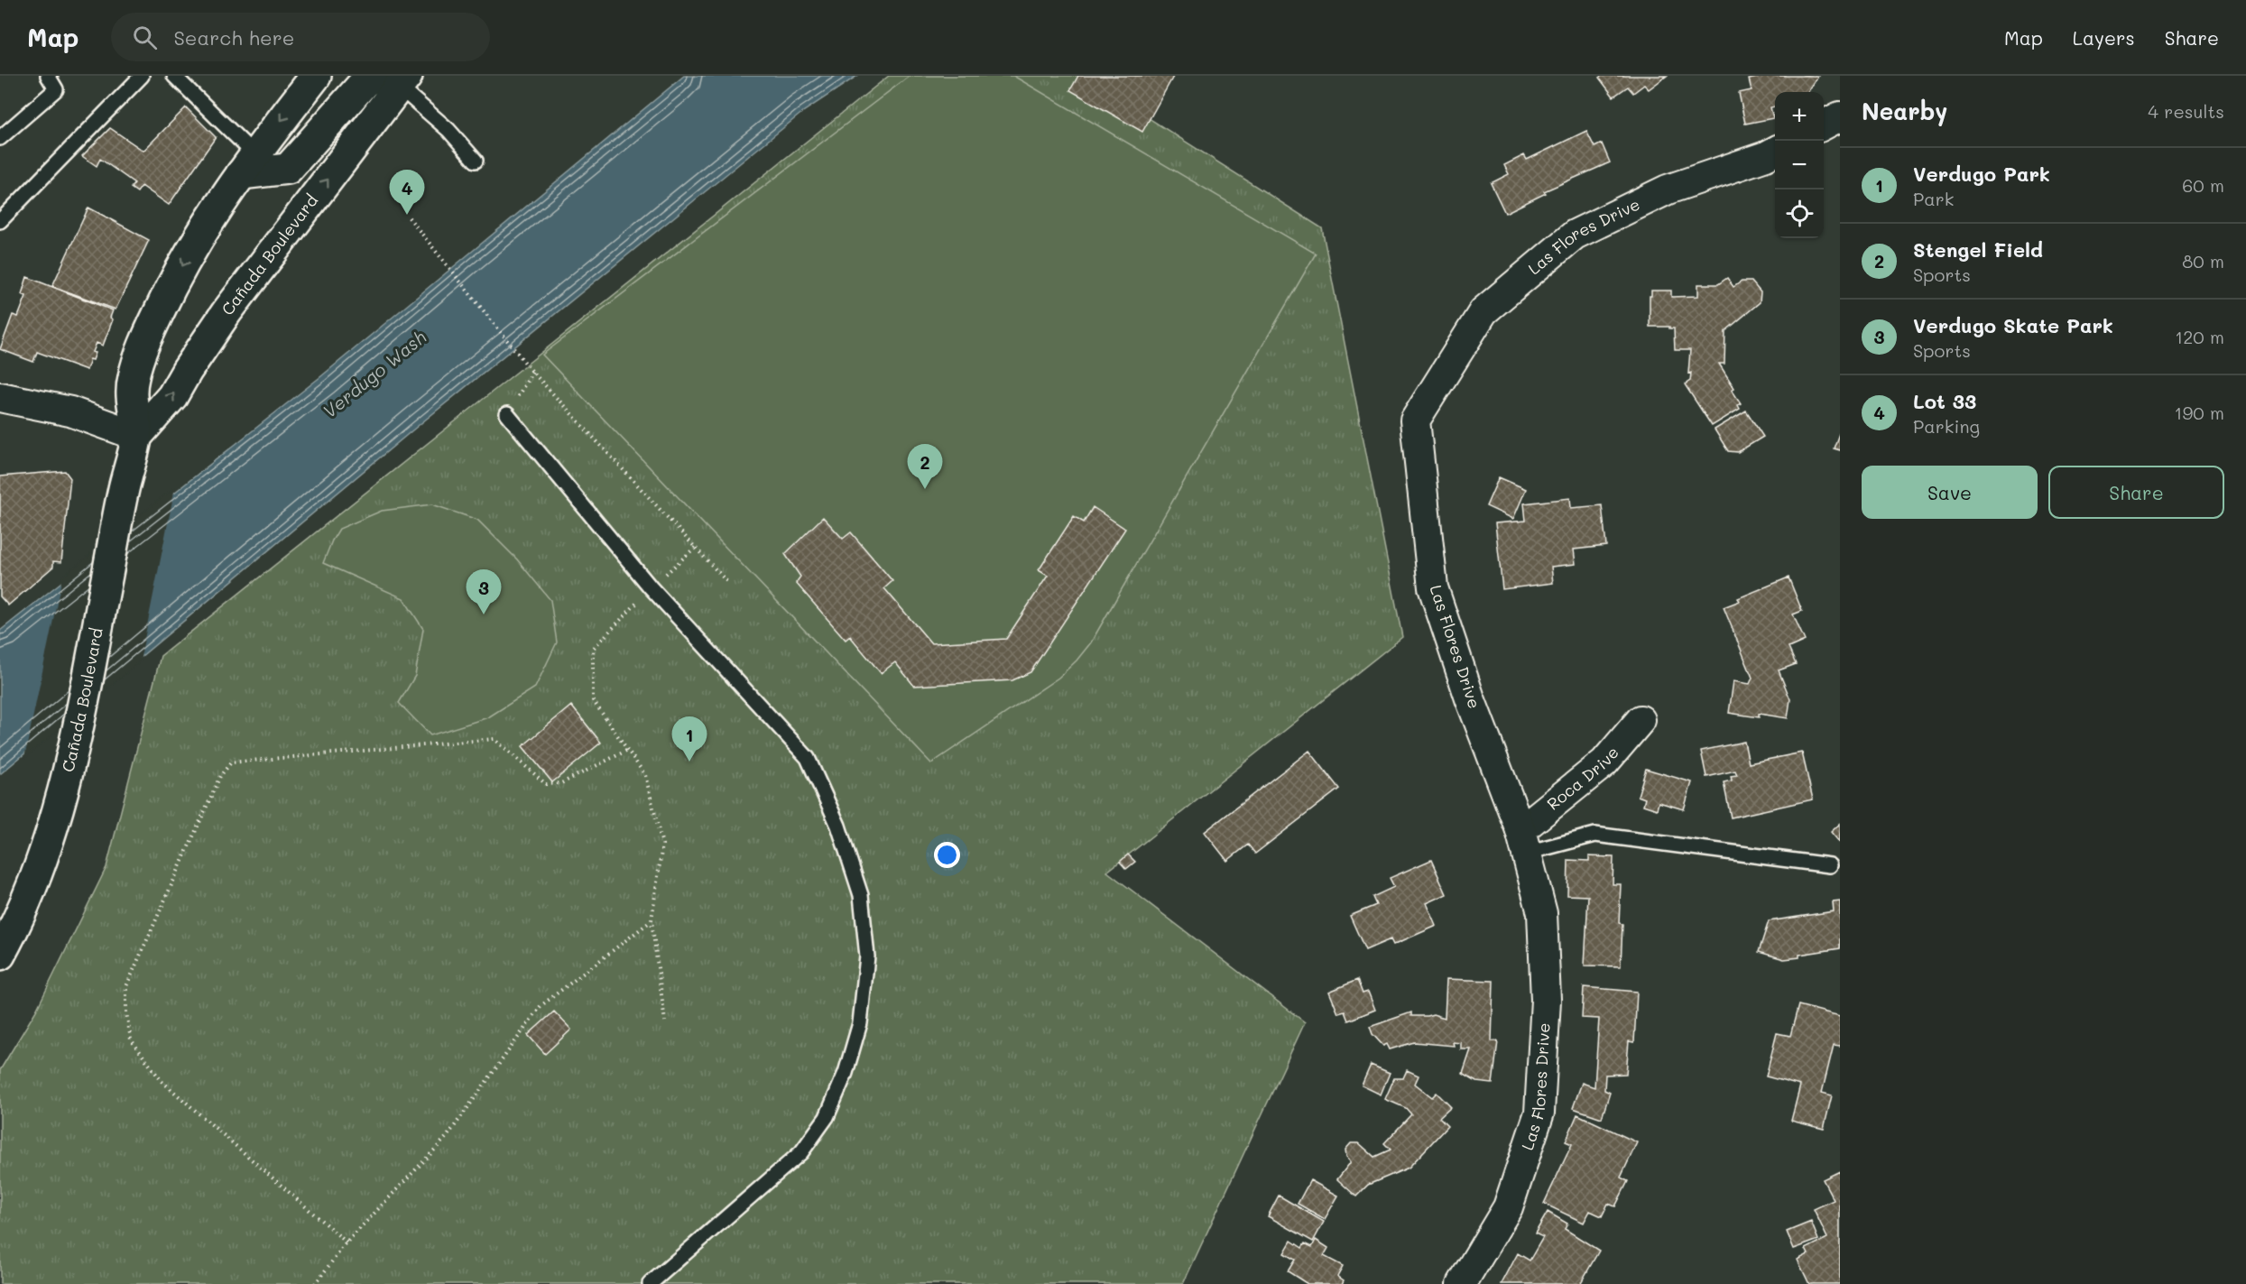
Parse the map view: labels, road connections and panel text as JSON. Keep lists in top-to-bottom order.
{
  "streets": {
    "main road": ["Cañada Boulevard"],
    "street": ["Las Flores Drive", "Roca Drive"]
  },
  "crossings": [
    ["Las Flores Drive", "Roca Drive"]
  ],
  "water": ["Verdugo Wash"],
  "page": {
    "header": "Map",
    "search": "Search here",
    "nav": ["Map", "Layers", "Share"],
    "heading": ["Nearby", "4 results"],
    "map_buttons": ["+", "−"],
    "list": [
      {
        "mark": "1",
        "name": "Verdugo Park",
        "note": "Park",
        "value": "60 m"
      },
      {
        "mark": "2",
        "name": "Stengel Field",
        "note": "Sports",
        "value": "80 m"
      },
      {
        "mark": "3",
        "name": "Verdugo Skate Park",
        "note": "Sports",
        "value": "120 m"
      },
      {
        "mark": "4",
        "name": "Lot 33",
        "note": "Parking",
        "value": "190 m"
      }
    ],
    "pins": [
      "4",
      "2",
      "3",
      "1"
    ],
    "buttons": ["Save", "Share"]
  }
}
